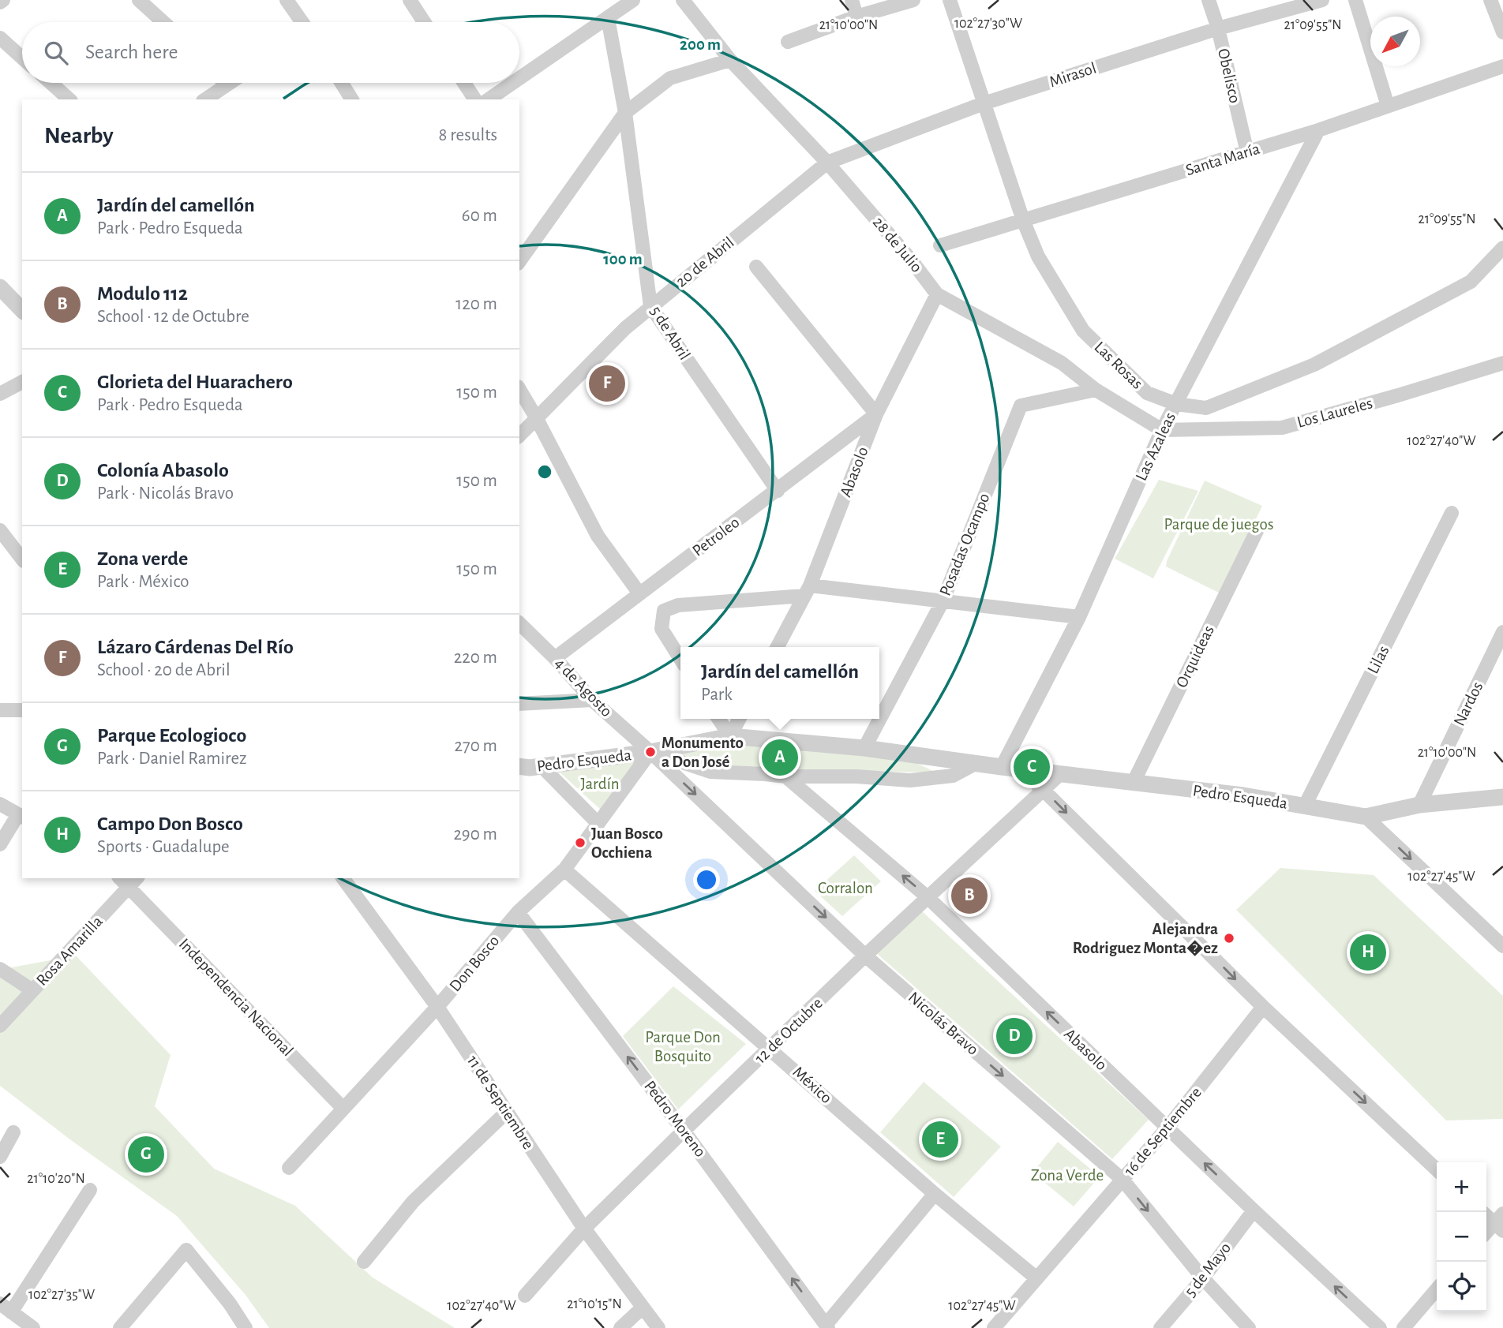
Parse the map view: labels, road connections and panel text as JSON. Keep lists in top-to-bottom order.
{
  "streets": {
    "street": [
      "Mirasol",
      "Obelisco",
      "Santa María",
      "28 de Julio",
      "20 de Abril",
      "5 de Abril",
      "Las Rosas",
      "Los Laureles",
      "Las Azaleas",
      "Abasolo",
      "Petroleo",
      "Posadas Ocampo",
      "Orquideas",
      "Lilas",
      "4 de Agosto",
      "Nardos",
      "Pedro Esqueda",
      "Rosa Amarilla",
      "Don Bosco",
      "Independencia Nacional",
      "Nicolás Bravo",
      "12 de Octubre",
      "México",
      "11 de Septiembre",
      "Pedro Moreno",
      "16 de Septiembre",
      "5 de Mayo"
    ]
  },
  "crossings": [
    ["Mirasol", "Obelisco"],
    ["Mirasol", "28 de Julio"],
    ["Mirasol", "20 de Abril"],
    ["Mirasol", "Las Rosas"],
    ["Obelisco", "Santa María"],
    ["Santa María", "Las Rosas"],
    ["Santa María", "Las Azaleas"],
    ["28 de Julio", "20 de Abril"],
    ["28 de Julio", "Los Laureles"],
    ["28 de Julio", "Las Azaleas"],
    ["28 de Julio", "Abasolo"],
    ["28 de Julio", "Posadas Ocampo"],
    ["20 de Abril", "5 de Abril"],
    ["5 de Abril", "Petroleo"],
    ["Las Rosas", "Las Azaleas"],
    ["Los Laureles", "Las Azaleas"],
    ["Las Azaleas", "Pedro Esqueda"],
    ["Abasolo", "Petroleo"],
    ["Abasolo", "Pedro Esqueda"],
    ["Abasolo", "12 de Octubre"],
    ["Abasolo", "16 de Septiembre"],
    ["Abasolo", "5 de Mayo"],
    ["Petroleo", "4 de Agosto"],
    ["Posadas Ocampo", "Pedro Esqueda"],
    ["Orquideas", "Pedro Esqueda"],
    ["Lilas", "Pedro Esqueda"],
    ["4 de Agosto", "Pedro Esqueda"],
    ["4 de Agosto", "Don Bosco"],
    ["4 de Agosto", "Nicolás Bravo"],
    ["Nardos", "Pedro Esqueda"],
    ["Pedro Esqueda", "Don Bosco"],
    ["Pedro Esqueda", "Nicolás Bravo"],
    ["Pedro Esqueda", "12 de Octubre"],
    ["Rosa Amarilla", "Independencia Nacional"],
    ["Don Bosco", "Independencia Nacional"],
    ["Don Bosco", "Nicolás Bravo"],
    ["Don Bosco", "México"],
    ["Don Bosco", "11 de Septiembre"],
    ["Don Bosco", "Pedro Moreno"],
    ["Nicolás Bravo", "12 de Octubre"],
    ["Nicolás Bravo", "16 de Septiembre"],
    ["Nicolás Bravo", "5 de Mayo"],
    ["12 de Octubre", "México"],
    ["12 de Octubre", "11 de Septiembre"],
    ["12 de Octubre", "Pedro Moreno"],
    ["México", "16 de Septiembre"]
  ],
  "one_way": ["Abasolo", "Nicolás Bravo", "Pedro Moreno"],
  "parks": [
    "Parque de juegos",
    "Jardín",
    "Corralon",
    "Parque Don Bosquito",
    "Zona Verde"
  ],
  "places": ["Monumento a Don José", "Juan Bosco Occhiena", "Alejandra Rodriguez Monta�ez"],
  "north": "bottom left",
  "page": {
    "search": "Search here",
    "heading": ["Nearby", "8 results"],
    "list": [
      {
        "mark": "A",
        "name": "Jardín del camellón",
        "note": "Park · Pedro Esqueda",
        "value": "60 m"
      },
      {
        "mark": "B",
        "name": "Modulo 112",
        "note": "School · 12 de Octubre",
        "value": "120 m"
      },
      {
        "mark": "C",
        "name": "Glorieta del Huarachero",
        "note": "Park · Pedro Esqueda",
        "value": "150 m"
      },
      {
        "mark": "D",
        "name": "Colonía Abasolo",
        "note": "Park · Nicolás Bravo",
        "value": "150 m"
      },
      {
        "mark": "E",
        "name": "Zona verde",
        "note": "Park · México",
        "value": "150 m"
      },
      {
        "mark": "F",
        "name": "Lázaro Cárdenas Del Río",
        "note": "School · 20 de Abril",
        "value": "220 m"
      },
      {
        "mark": "G",
        "name": "Parque Ecologioco",
        "note": "Park · Daniel Ramirez",
        "value": "270 m"
      },
      {
        "mark": "H",
        "name": "Campo Don Bosco",
        "note": "Sports · Guadalupe",
        "value": "290 m"
      }
    ],
    "pins": [
      "F",
      "A",
      "C",
      "B",
      "H",
      "D",
      "E",
      "G"
    ],
    "popup": ["Jardín del camellón", "Park"],
    "map_buttons": ["+", "−"]
  },
  "coordinates": [
    "102°27'30\"W",
    "21°09'55\"N",
    "21°10'00\"N",
    "102°27'40\"W",
    "102°27'45\"W",
    "21°10'20\"N",
    "102°27'35\"W",
    "21°10'15\"N"
  ],
  "rings": ["200 m", "100 m"]
}
